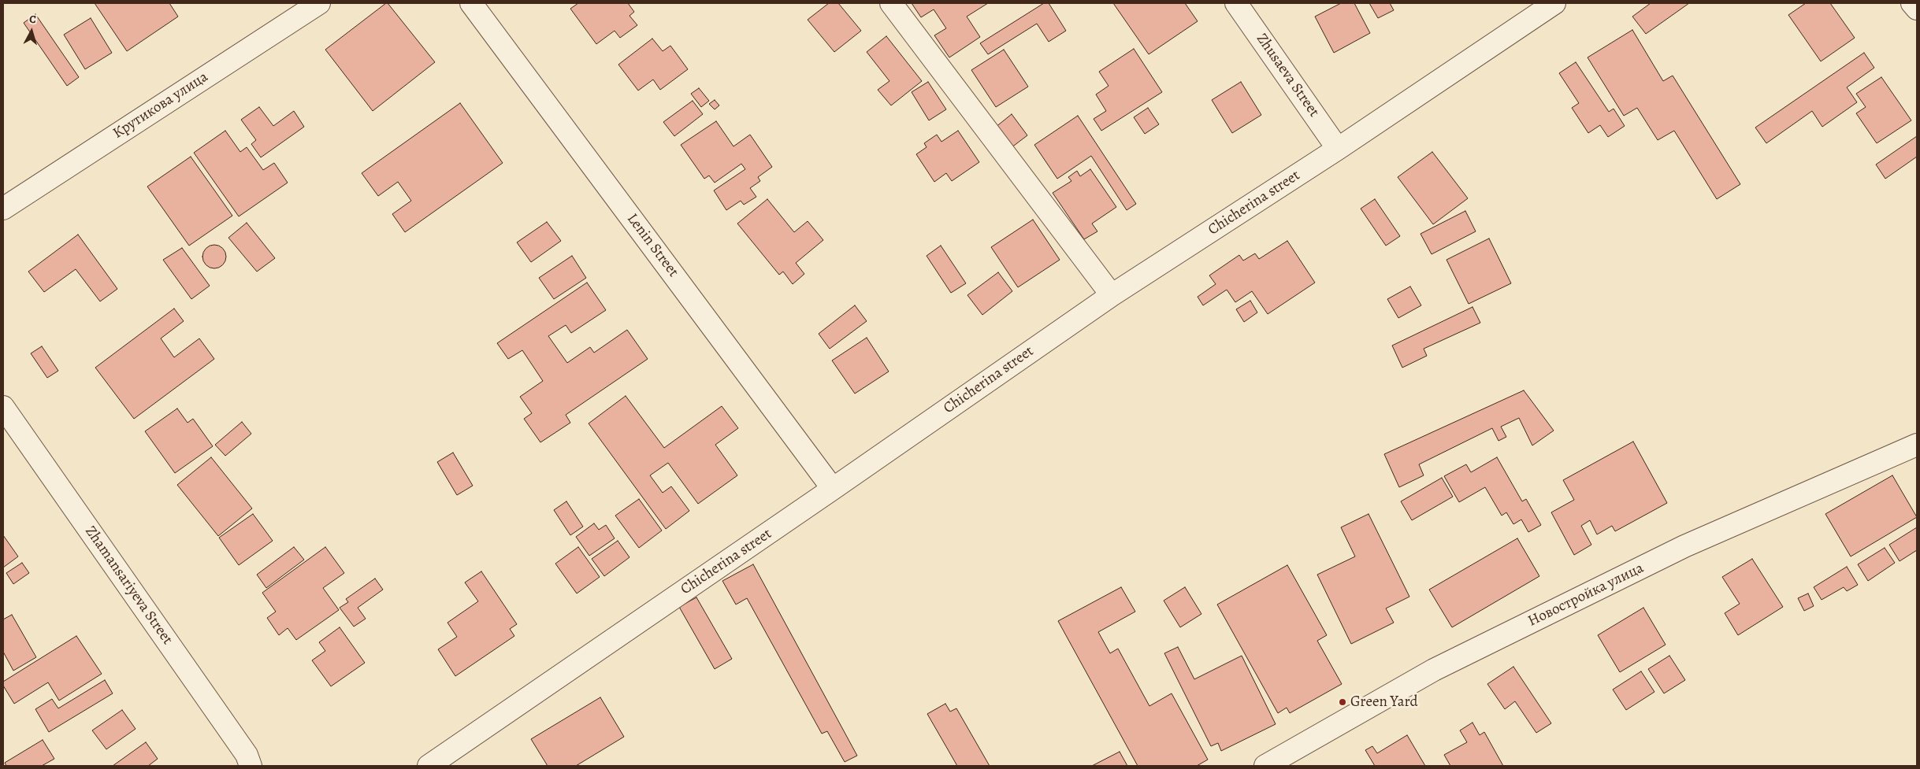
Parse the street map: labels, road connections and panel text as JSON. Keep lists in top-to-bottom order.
{
  "streets": {
    "street": [
      "Zhusaeva Street",
      "Крутикова улица",
      "Chicherina street",
      "Lenin Street",
      "Zhamansariyeva Street",
      "Новостройка улица"
    ]
  },
  "crossings": [
    ["Zhusaeva Street", "Chicherina street"],
    ["Chicherina street", "Lenin Street"]
  ],
  "places": ["Green Yard"],
  "north": "top"
}
